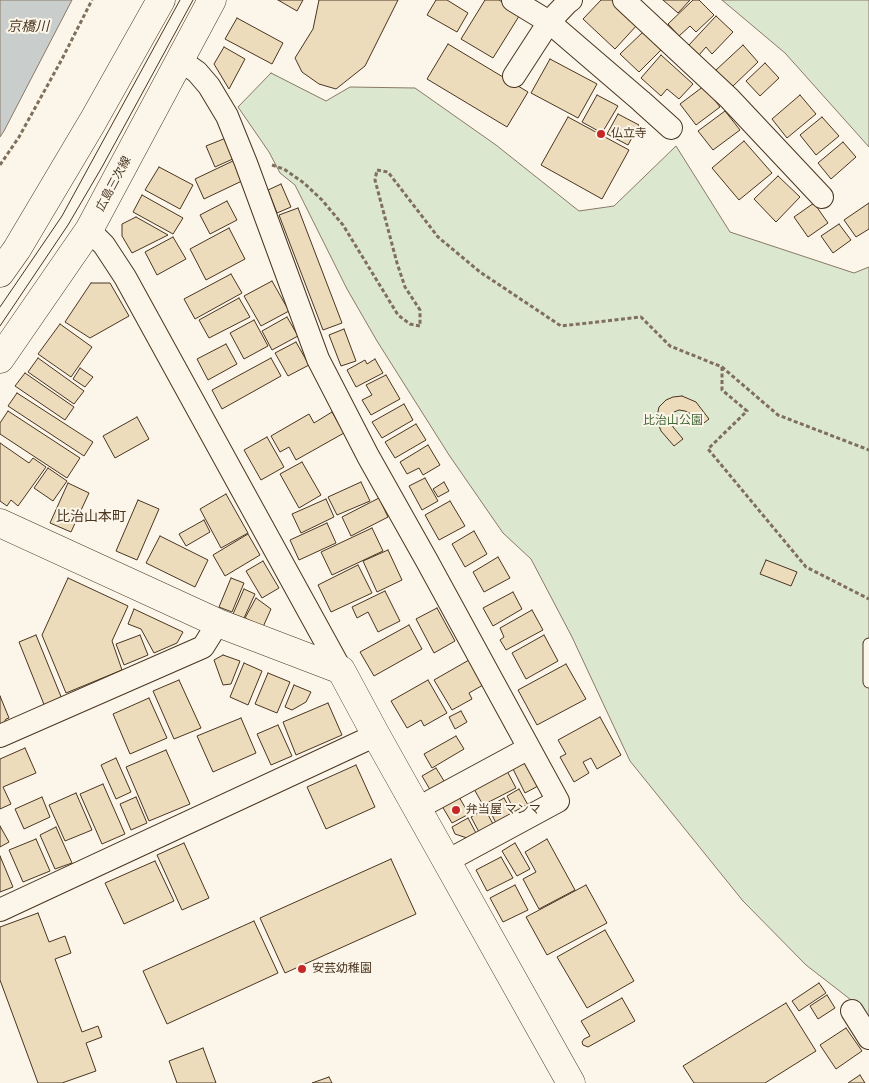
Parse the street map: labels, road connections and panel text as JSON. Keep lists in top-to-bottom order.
{
  "streets": {
    "street": ["広島三次線"]
  },
  "districts": ["比治山本町"],
  "water": ["京橋川"],
  "parks": ["比治山公園"],
  "places": ["仏立寺", "弁当屋 マンマ", "安芸幼稚園"]
}
